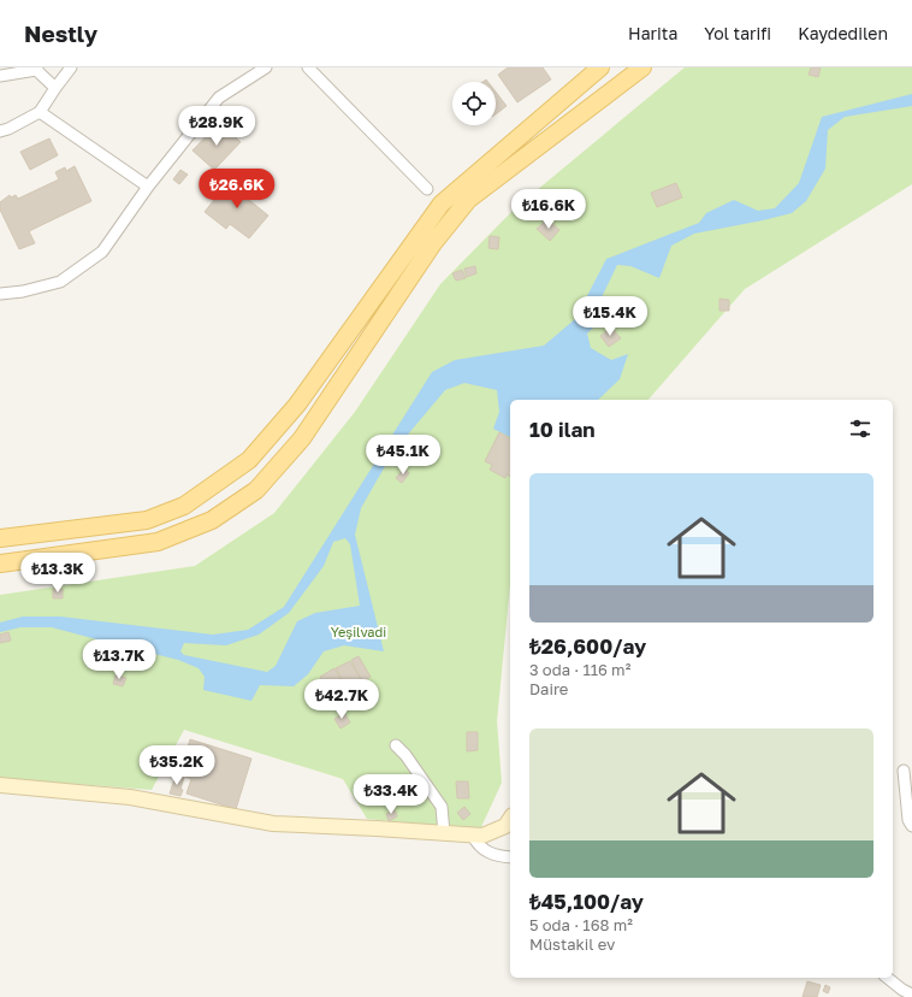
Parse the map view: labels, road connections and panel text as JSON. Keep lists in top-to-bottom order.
{
  "parks": ["Yeşilvadi"],
  "page": {
    "header": "Nestly",
    "nav": ["Harita", "Yol tarifi", "Kaydedilen"],
    "price": [
      "₺28.9K",
      "₺26.6K",
      "₺16.6K",
      "₺15.4K",
      "₺45.1K",
      "₺13.3K",
      "₺13.7K",
      "₺42.7K",
      "₺35.2K",
      "₺33.4K"
    ],
    "heading": "10 ilan",
    "list": [
      {
        "name": "₺26,600/ay",
        "note": "3 oda · 116 m² · Daire"
      },
      {
        "name": "₺45,100/ay",
        "note": "5 oda · 168 m² · Müstakil ev"
      }
    ]
  }
}
